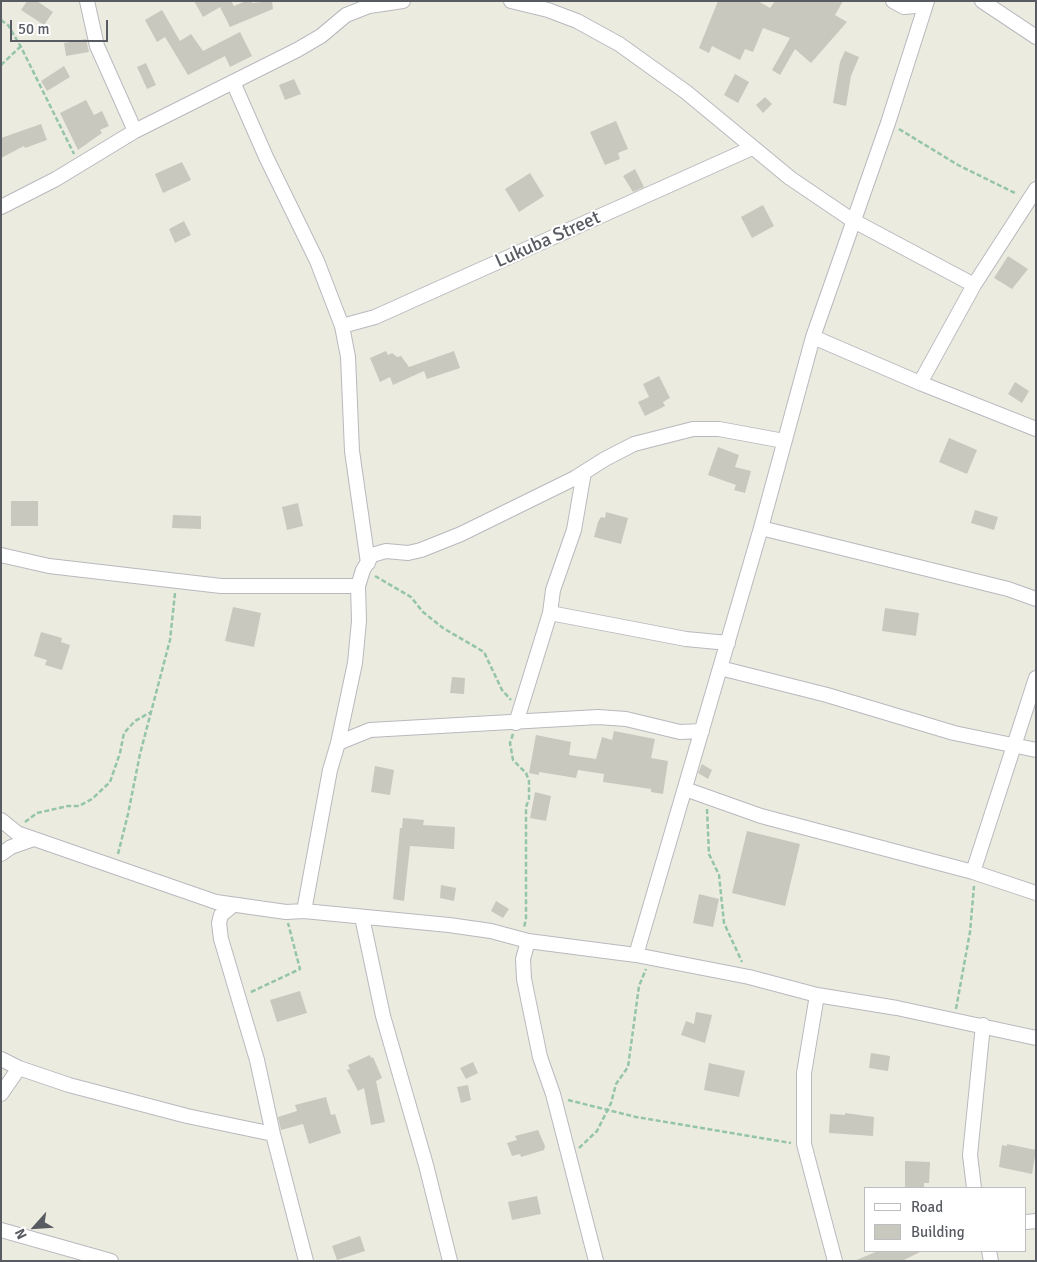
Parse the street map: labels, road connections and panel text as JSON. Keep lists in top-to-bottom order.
{
  "streets": {
    "street": ["Lukuba Street"]
  },
  "legend": ["Road", "Building"],
  "scale_bar": "50 m",
  "north": "bottom left"
}
